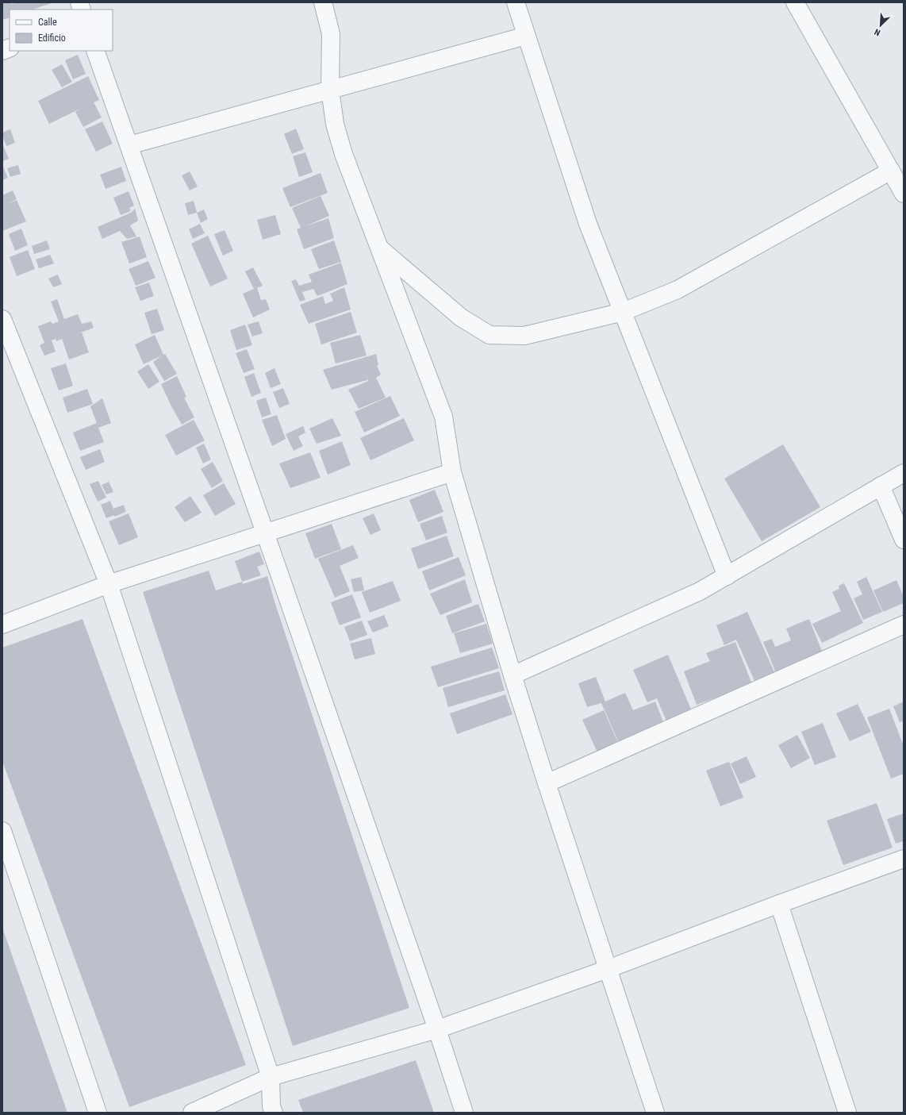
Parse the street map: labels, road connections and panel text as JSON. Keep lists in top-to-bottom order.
{
  "legend": ["Calle", "Edificio"],
  "north": "bottom left"
}
